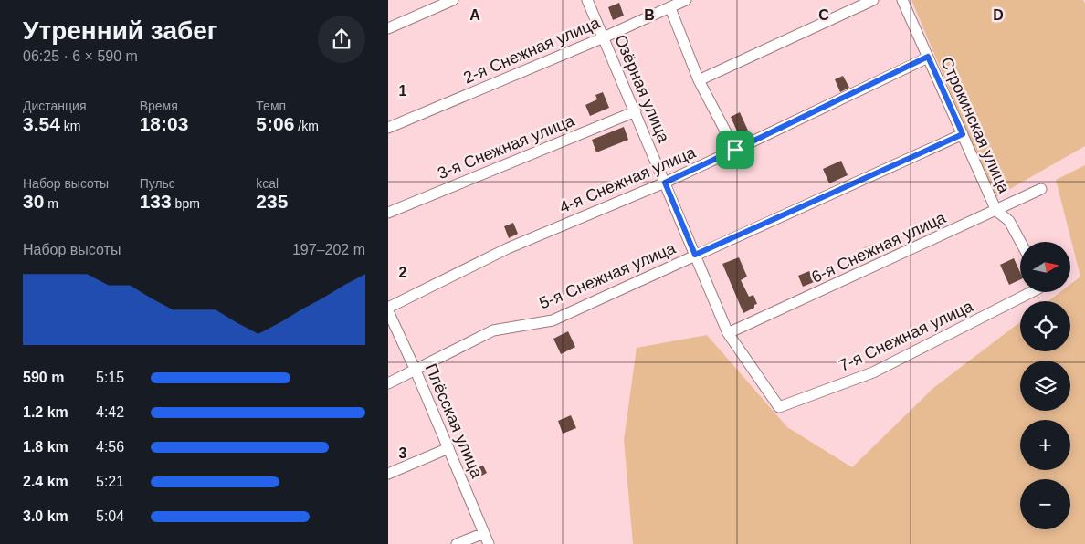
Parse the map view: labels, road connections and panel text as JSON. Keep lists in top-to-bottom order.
{
  "streets": {
    "street": [
      "2-я Снежная улица",
      "Озёрная улица",
      "Строкинская улица",
      "3-я Снежная улица",
      "4-я Снежная улица",
      "6-я Снежная улица",
      "5-я Снежная улица",
      "7-я Снежная улица",
      "Плёсская улица"
    ]
  },
  "crossings": [
    ["2-я Снежная улица", "Озёрная улица"],
    ["Озёрная улица", "3-я Снежная улица"],
    ["Озёрная улица", "4-я Снежная улица"],
    ["Озёрная улица", "6-я Снежная улица"],
    ["Озёрная улица", "5-я Снежная улица"],
    ["Озёрная улица", "7-я Снежная улица"],
    ["Строкинская улица", "4-я Снежная улица"],
    ["Строкинская улица", "6-я Снежная улица"],
    ["Строкинская улица", "5-я Снежная улица"],
    ["5-я Снежная улица", "Плёсская улица"]
  ],
  "north": "right",
  "page": {
    "heading": ["Утренний забег", "06:25 · 6 × 590 m"],
    "stats": [
      ["Дистанция", "3.54 km"],
      ["Время", "18:03"],
      ["Темп", "5:06 /km"],
      ["Набор высоты", "30 m"],
      ["Пульс", "133 bpm"],
      ["kcal", "235"]
    ],
    "chart": ["Набор высоты", "197–202 m"],
    "map_buttons": ["+", "−"],
    "list": [
      {
        "name": "590 m",
        "note": "5:15"
      },
      {
        "name": "1.2 km",
        "note": "4:42"
      },
      {
        "name": "1.8 km",
        "note": "4:56"
      },
      {
        "name": "2.4 km",
        "note": "5:21"
      },
      {
        "name": "3.0 km",
        "note": "5:04"
      }
    ]
  },
  "grid": {
    "columns": [
      "A",
      "B",
      "C",
      "D"
    ],
    "rows": ["1", "2", "3"]
  }
}
